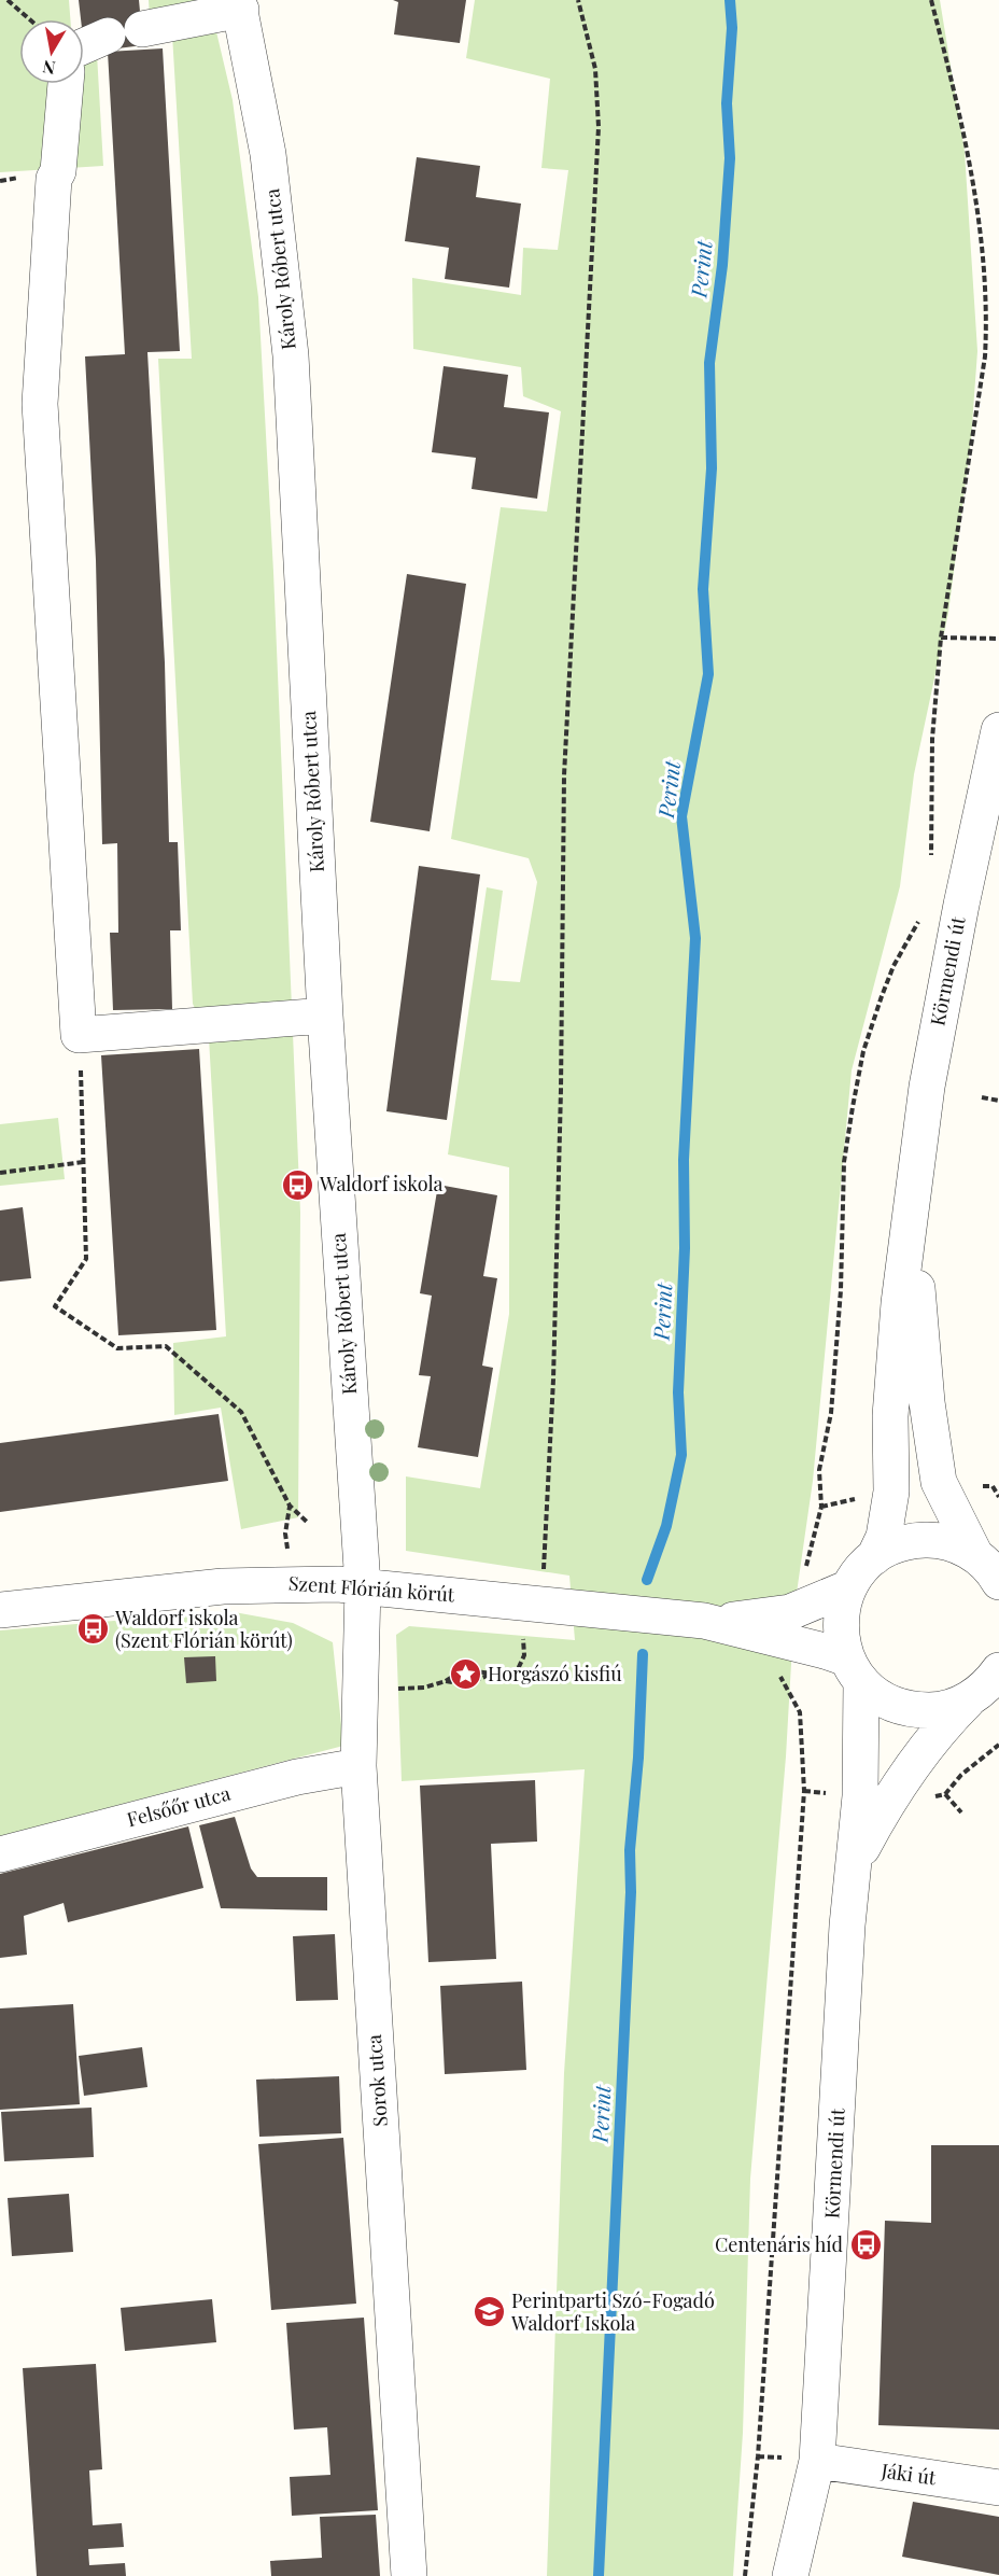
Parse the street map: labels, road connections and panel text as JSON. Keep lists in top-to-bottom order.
{
  "streets": {
    "street": [
      "Károly Róbert utca",
      "Körmendi út",
      "Szent Flórián körút",
      "Felsőőr utca",
      "Sorok utca",
      "Jáki út"
    ]
  },
  "crossings": [
    ["Károly Róbert utca", "Szent Flórián körút"],
    ["Károly Róbert utca", "Sorok utca"],
    ["Körmendi út", "Szent Flórián körút"],
    ["Körmendi út", "Jáki út"],
    ["Szent Flórián körút", "Sorok utca"],
    ["Felsőőr utca", "Sorok utca"]
  ],
  "water": ["Perint"],
  "places": {
    "bus stop": ["Waldorf iskola", "Waldorf iskola (Szent Flórián körút)", "Centenáris híd"],
    "place": ["Horgászó kisfiú"],
    "school or university": ["Perintparti Szó-Fogadó Waldorf Iskola"]
  },
  "north": "bottom"
}
